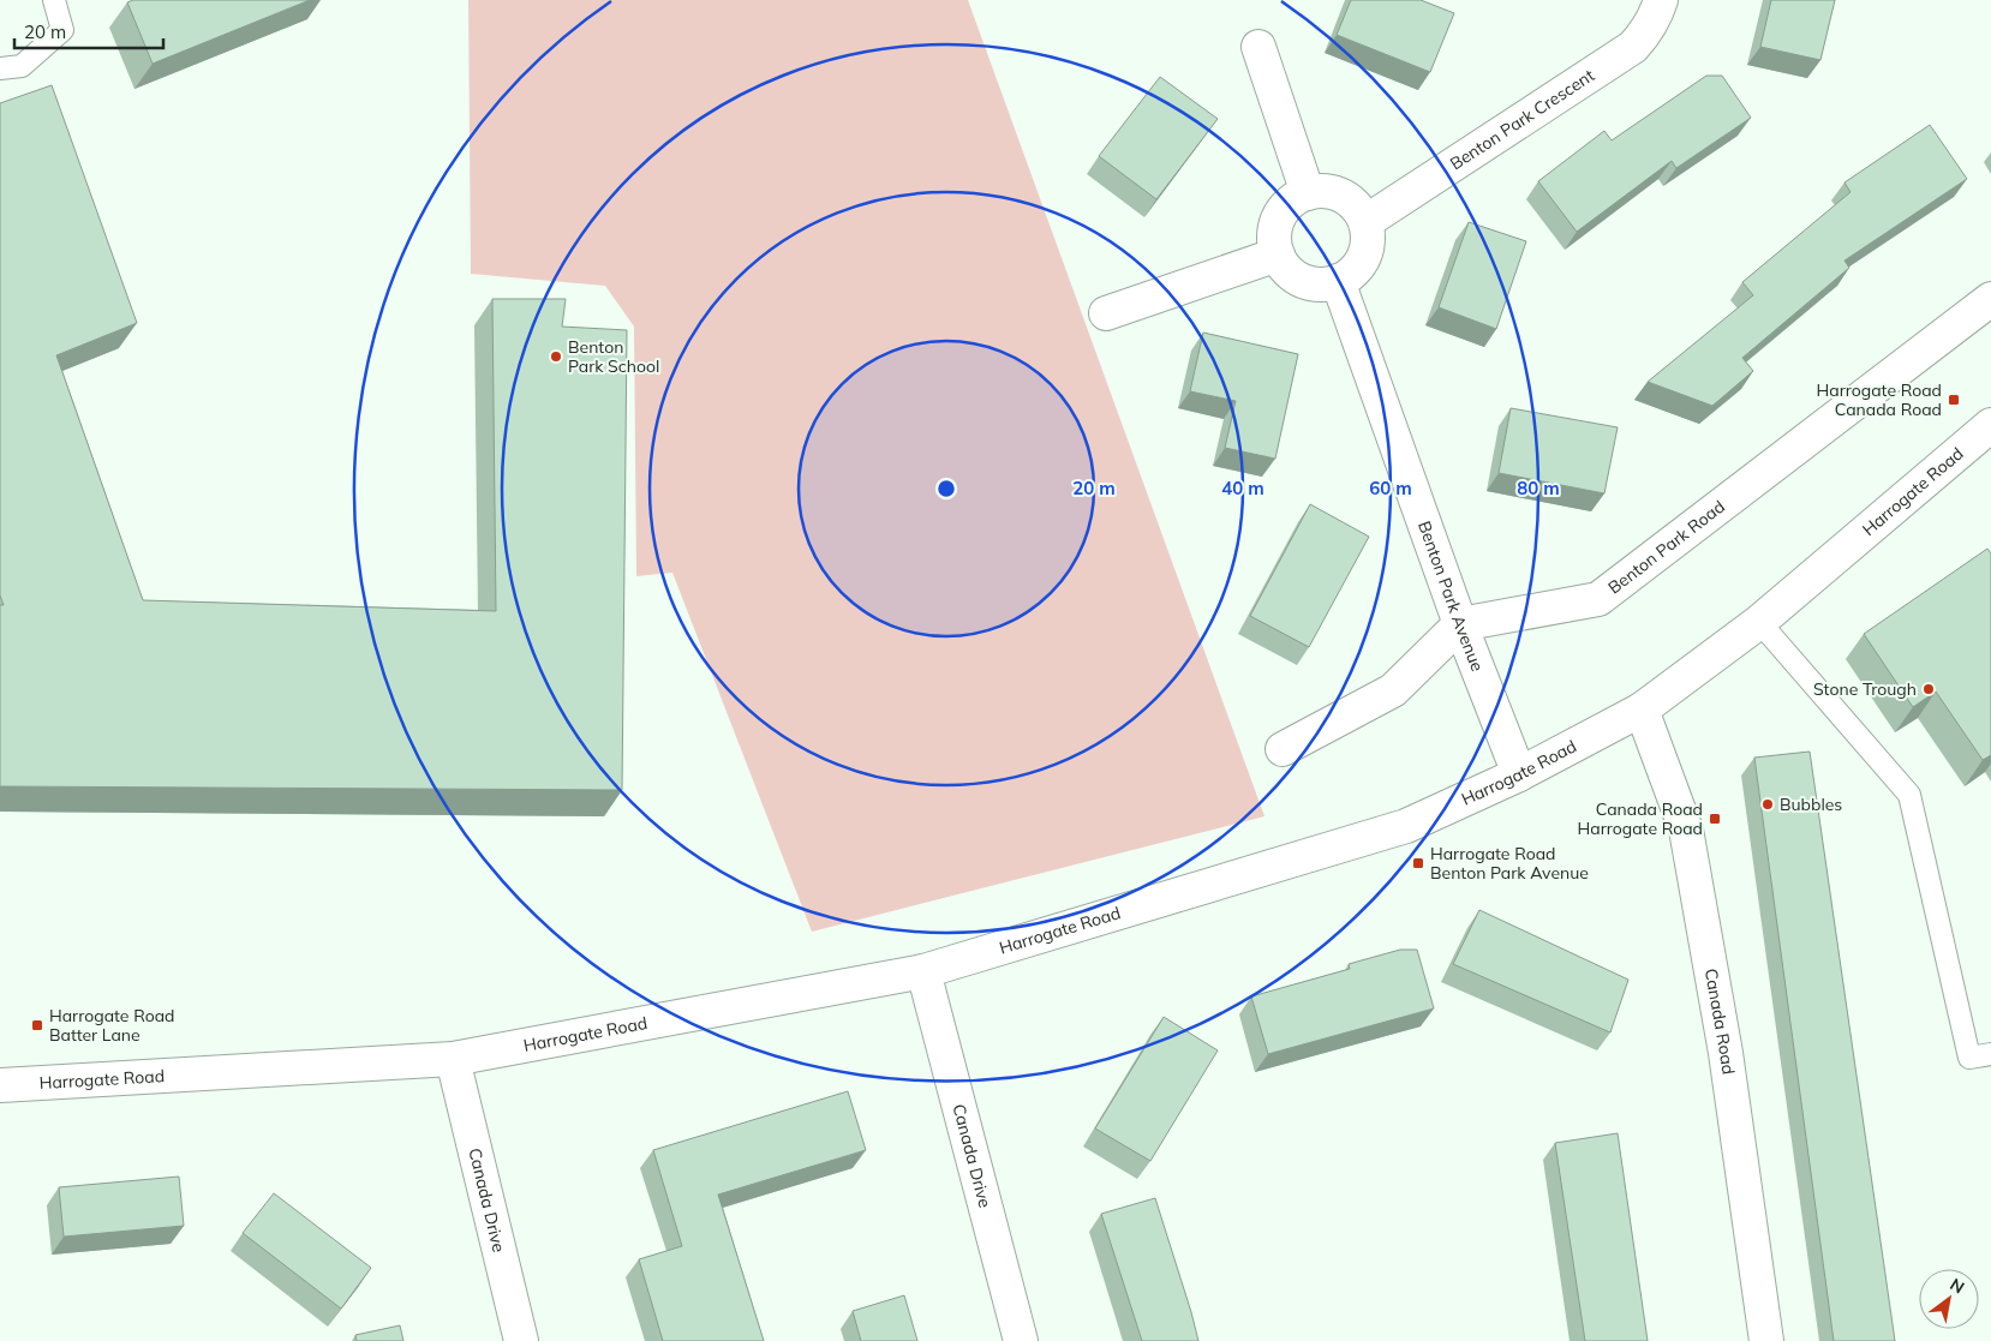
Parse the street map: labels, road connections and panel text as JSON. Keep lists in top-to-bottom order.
{
  "streets": {
    "street": [
      "Benton Park Crescent",
      "Harrogate Road",
      "Benton Park Road",
      "Benton Park Avenue",
      "Canada Road",
      "Canada Drive"
    ]
  },
  "crossings": [
    ["Benton Park Crescent", "Benton Park Avenue"],
    ["Harrogate Road", "Benton Park Avenue"],
    ["Harrogate Road", "Canada Road"],
    ["Harrogate Road", "Canada Drive"],
    ["Benton Park Road", "Benton Park Avenue"]
  ],
  "places": {
    "other": ["Benton Park School", "Stone Trough", "Bubbles"],
    "transit": [
      "Harrogate Road Canada Road",
      "Canada Road Harrogate Road",
      "Harrogate Road Benton Park Avenue",
      "Harrogate Road Batter Lane"
    ]
  },
  "scale_bar": "20 m",
  "north": "top right",
  "rings": [
    "20 m",
    "40 m",
    "60 m",
    "80 m"
  ]
}
